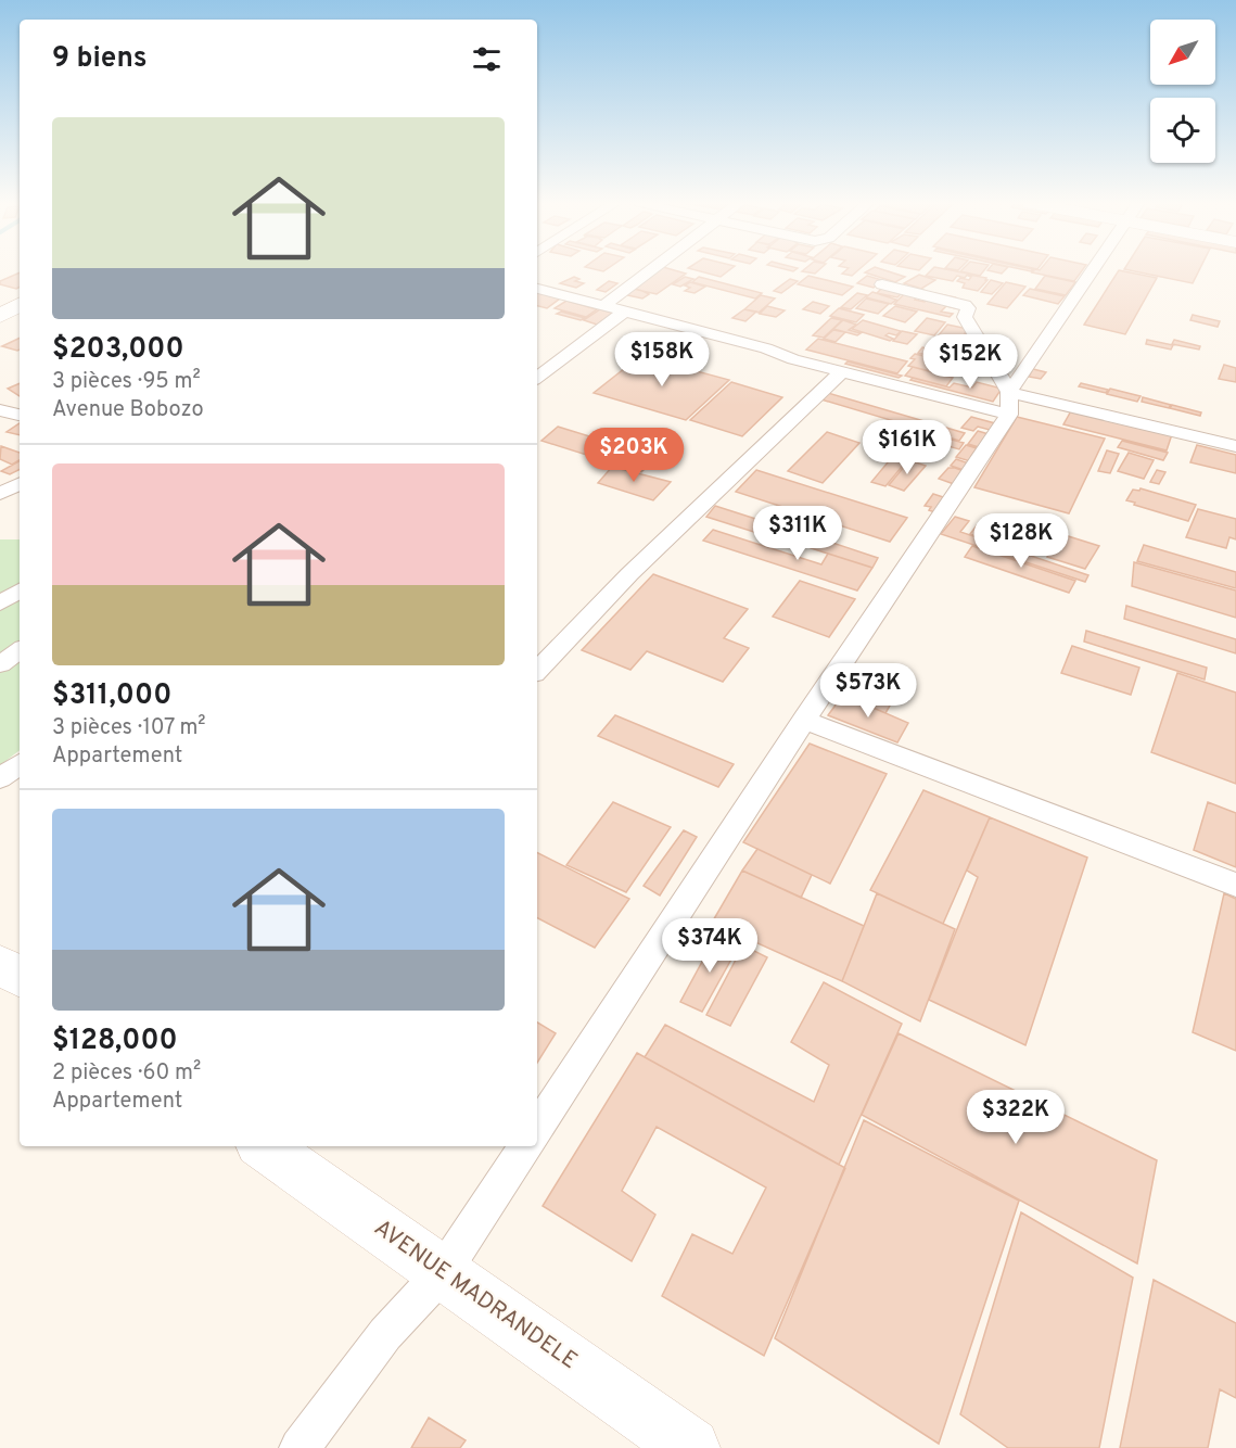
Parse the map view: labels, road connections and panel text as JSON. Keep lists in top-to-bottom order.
{
  "streets": {
    "street": ["AVENUE MADRANDELE"]
  },
  "north": "bottom left",
  "page": {
    "heading": "9 biens",
    "list": [
      {
        "name": "$203,000",
        "note": "3 pièces · 95 m² · Avenue Bobozo"
      },
      {
        "name": "$311,000",
        "note": "3 pièces · 107 m² · Appartement"
      },
      {
        "name": "$128,000",
        "note": "2 pièces · 60 m² · Appartement"
      }
    ],
    "price": [
      "$158K",
      "$152K",
      "$161K",
      "$203K",
      "$311K",
      "$128K",
      "$573K",
      "$374K",
      "$322K"
    ]
  }
}
